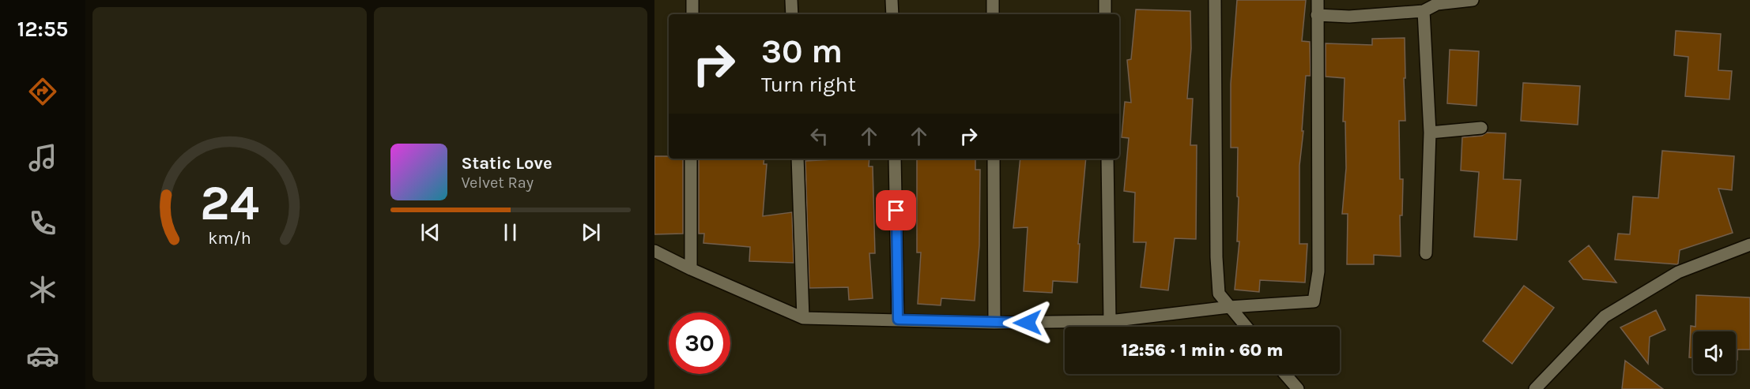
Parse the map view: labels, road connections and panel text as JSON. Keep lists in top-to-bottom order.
{
  "page": {
    "tabs": "12:55",
    "turn": ["30 m", "Turn right"],
    "song": ["Static Love", "Velvet Ray"],
    "limit": "30",
    "trip": "12:56 · 1 min · 60 m",
    "gauge": ["24", "km/h"]
  }
}
